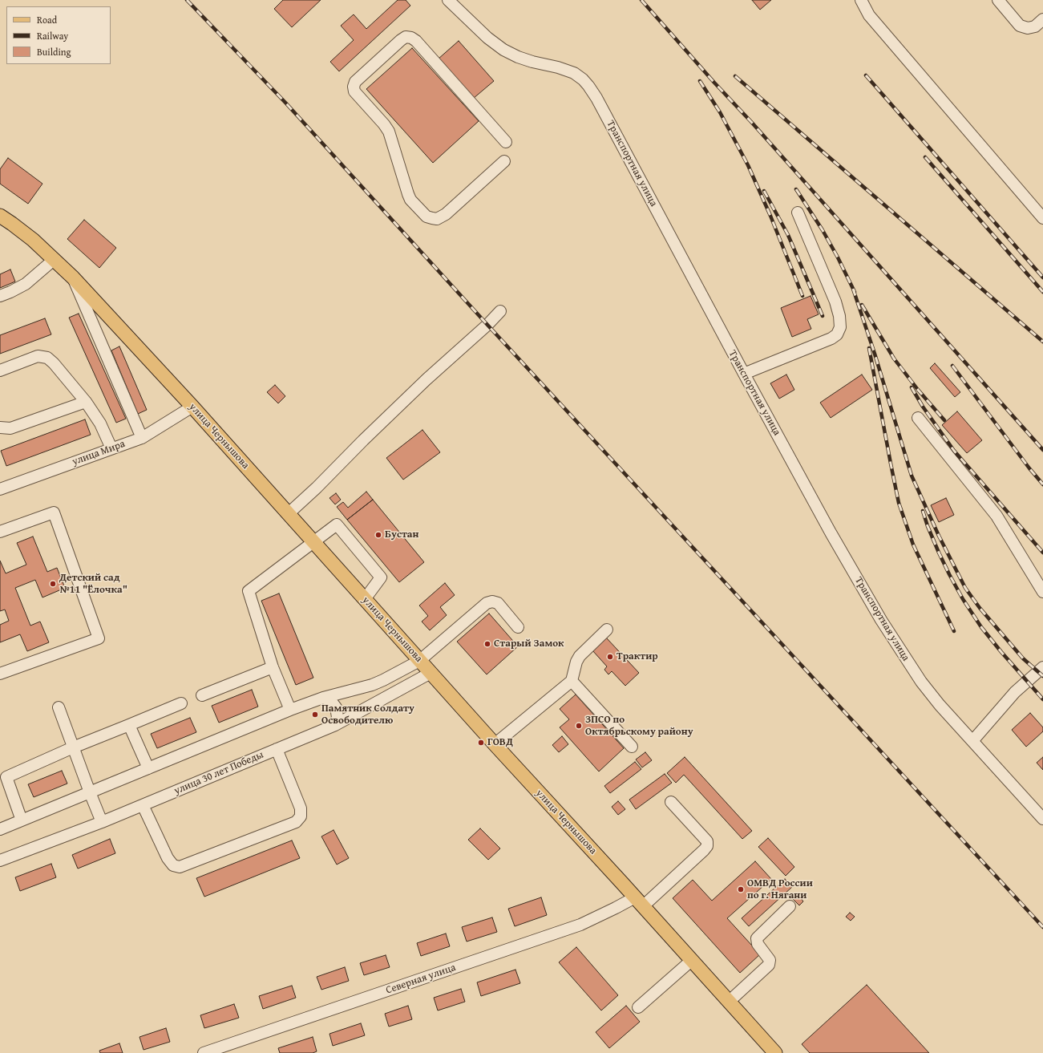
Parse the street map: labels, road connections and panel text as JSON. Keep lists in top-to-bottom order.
{
  "streets": {
    "main road": ["улица Чернышова"],
    "street": [
      "Транспортная улица",
      "улица Мира",
      "улица 30 лет Победы",
      "Северная улица"
    ]
  },
  "crossings": [
    ["улица Чернышова", "улица Мира"],
    ["улица Чернышова", "улица 30 лет Победы"],
    ["улица Чернышова", "Северная улица"]
  ],
  "places": [
    "Бустан",
    "Детский сад №11 \"Ёлочка\"",
    "Старый Замок",
    "Трактир",
    "Памятник Солдату Освободителю",
    "ЗПСО по Октябрьскому району",
    "ГОВД",
    "ОМВД России по г. Нягани"
  ],
  "legend": ["Road", "Railway", "Building"]
}
